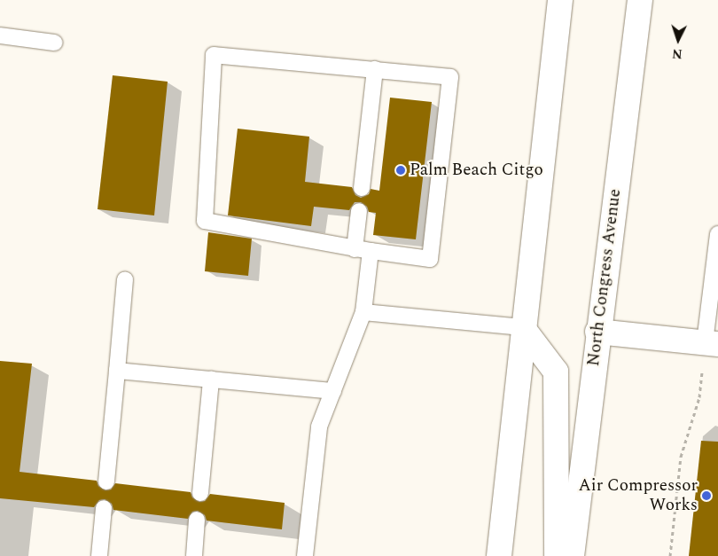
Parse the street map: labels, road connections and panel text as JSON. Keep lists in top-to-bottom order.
{
  "streets": {
    "street": ["North Congress Avenue"]
  },
  "places": ["Palm Beach Citgo", "Air Compressor Works"],
  "north": "bottom"
}
